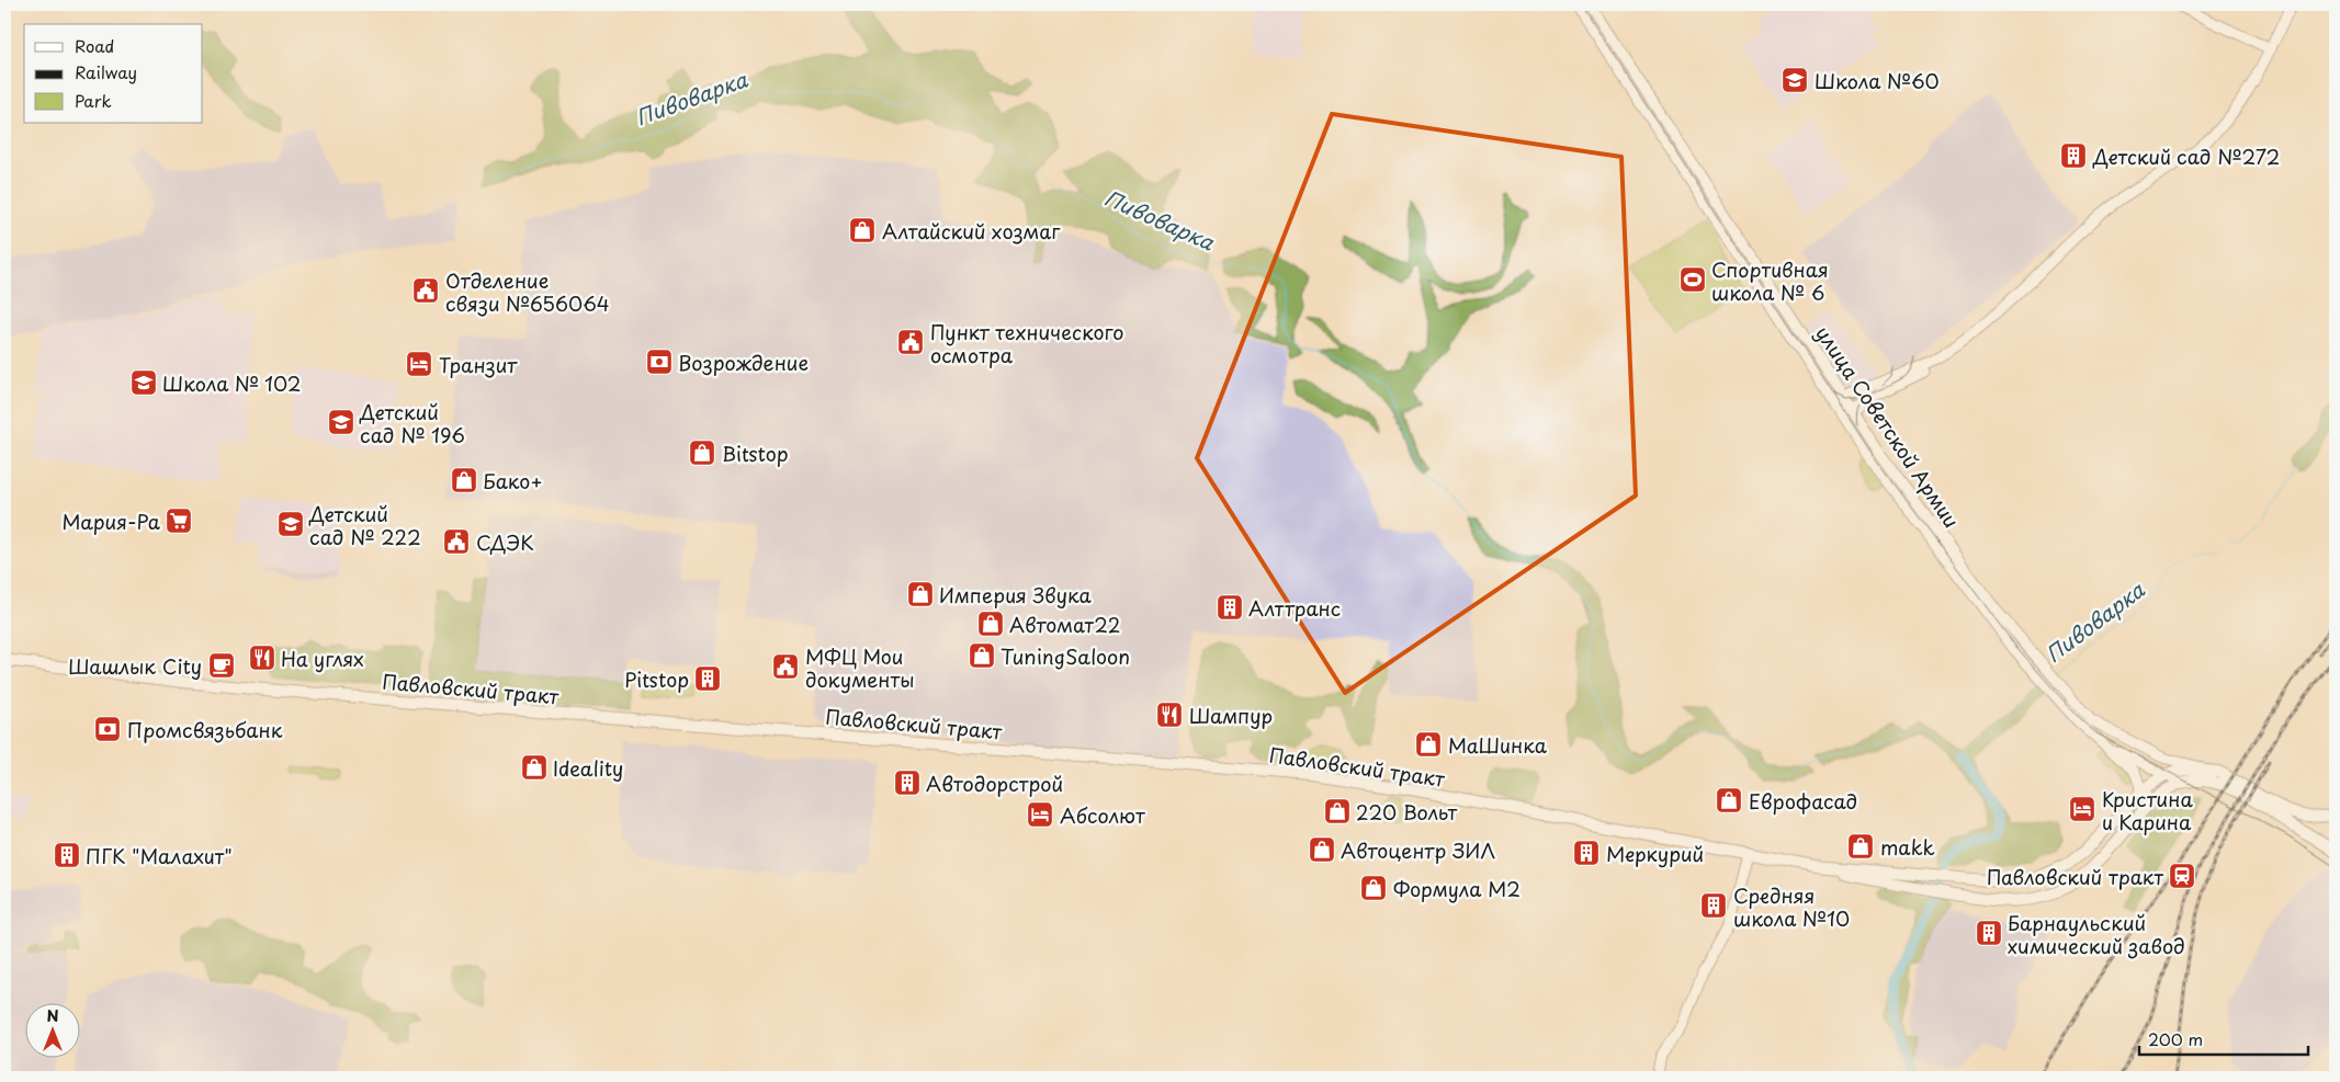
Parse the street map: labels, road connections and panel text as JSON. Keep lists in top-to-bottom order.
{
  "streets": {
    "main road": ["улица Советской Армии", "Павловский тракт"]
  },
  "crossings": [
    ["улица Советской Армии", "Павловский тракт"]
  ],
  "water": ["Пивоварка"],
  "places": {
    "school or university": [
      "Школа №60",
      "Школа № 102",
      "Детский сад № 196",
      "Детский сад № 222"
    ],
    "building": [
      "Детский сад №272",
      "Алттранс",
      "Pitstop",
      "Автодорстрой",
      "Меркурий",
      "ПГК \"Малахит\"",
      "Средняя школа №10",
      "Барнаульский химический завод"
    ],
    "shop": [
      "Алтайский хозмаг",
      "Bitstop",
      "Бако+",
      "Империя Звука",
      "Автомат22",
      "TuningSaloon",
      "МаШинка",
      "Ideality",
      "Еврофасад",
      "220 Вольт",
      "makk",
      "Автоцентр ЗИЛ",
      "Формула М2"
    ],
    "sports": ["Спортивная школа № 6"],
    "public building": [
      "Отделение связи №656064",
      "Пункт технического осмотра",
      "СДЭК",
      "МФЦ Мои документы"
    ],
    "bank": ["Возрождение", "Промсвязьбанк"],
    "hotel": ["Транзит", "Кристина и Карина", "Абсолют"],
    "supermarket": ["Мария-Ра"],
    "restaurant": ["На углях", "Шампур"],
    "cafe": ["Шашлык City"],
    "station": ["Павловский тракт"]
  },
  "legend": ["Road", "Railway", "Park"],
  "scale_bar": "200 m",
  "north": "top"
}
